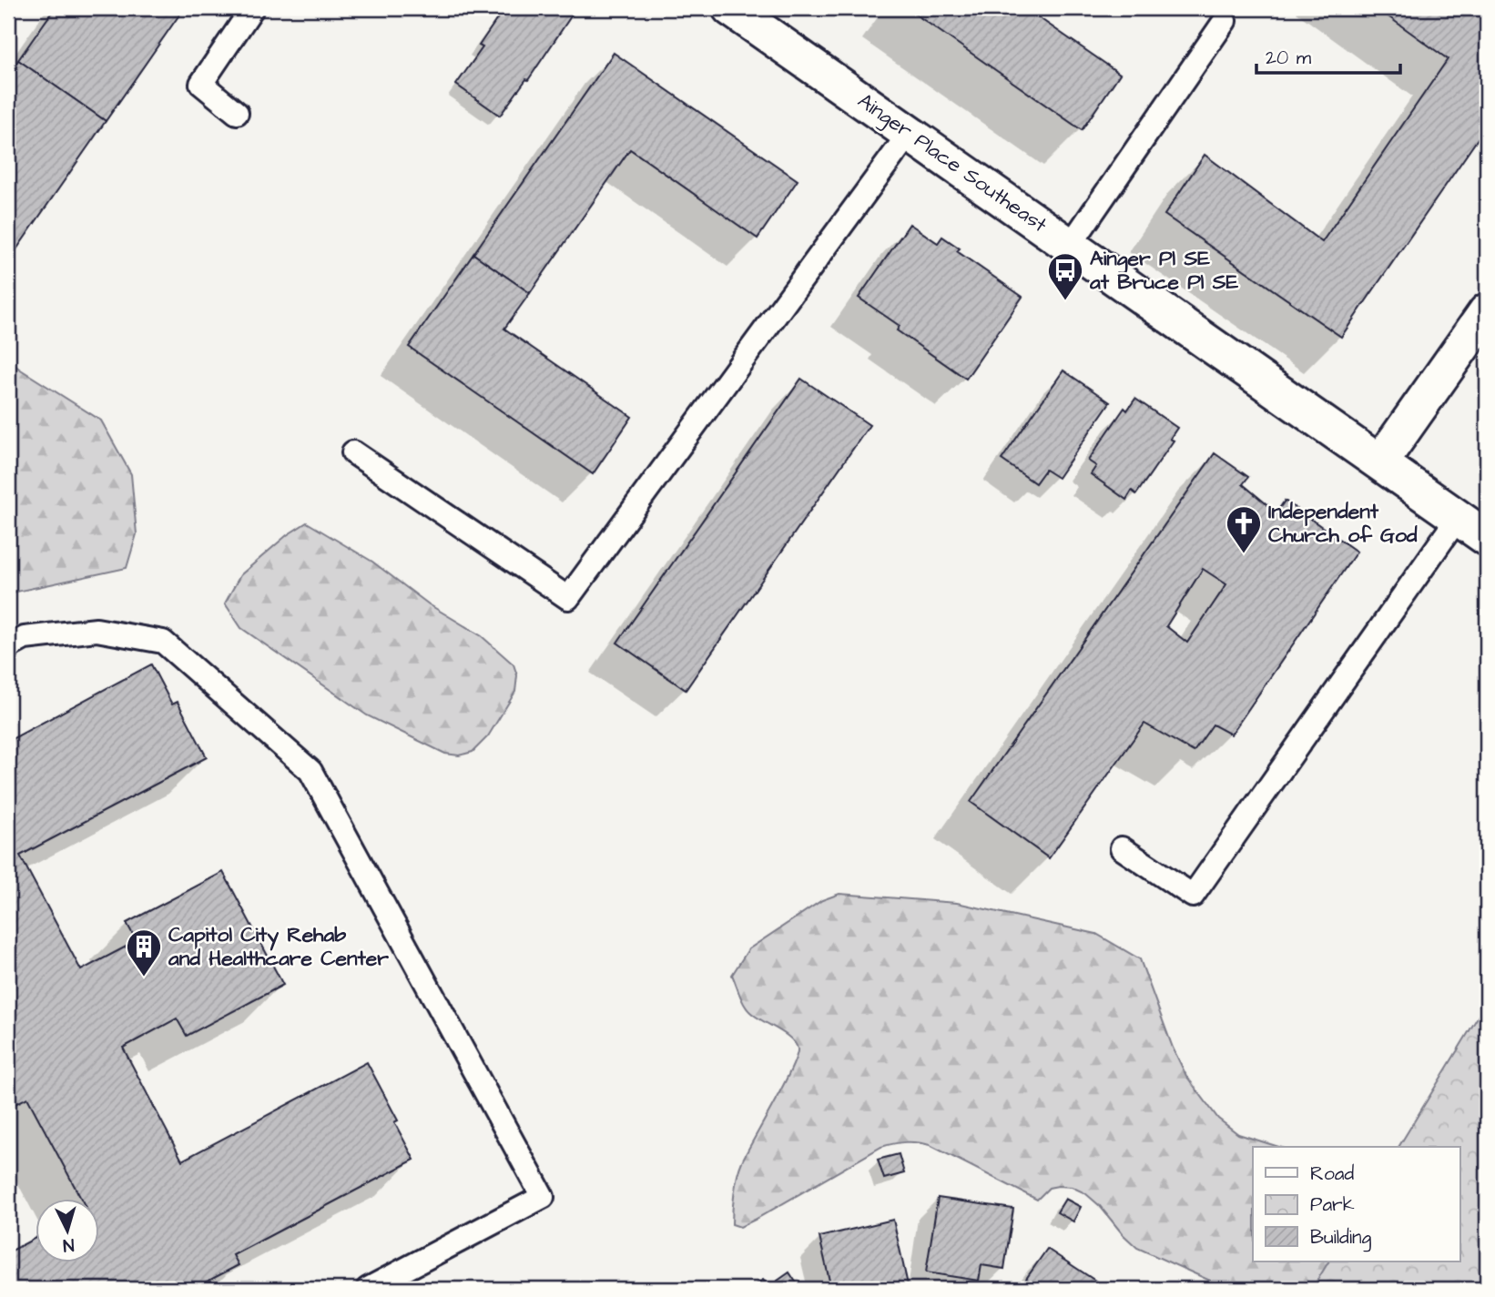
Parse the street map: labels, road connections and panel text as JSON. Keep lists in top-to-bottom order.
{
  "streets": {
    "street": ["Ainger Place Southeast"]
  },
  "places": {
    "bus stop": ["Ainger Pl SE at Bruce Pl SE"],
    "church": ["Independent Church of God"],
    "building": ["Capitol City Rehab and Healthcare Center"]
  },
  "legend": ["Road", "Park", "Building"],
  "scale_bar": "20 m",
  "north": "bottom"
}
